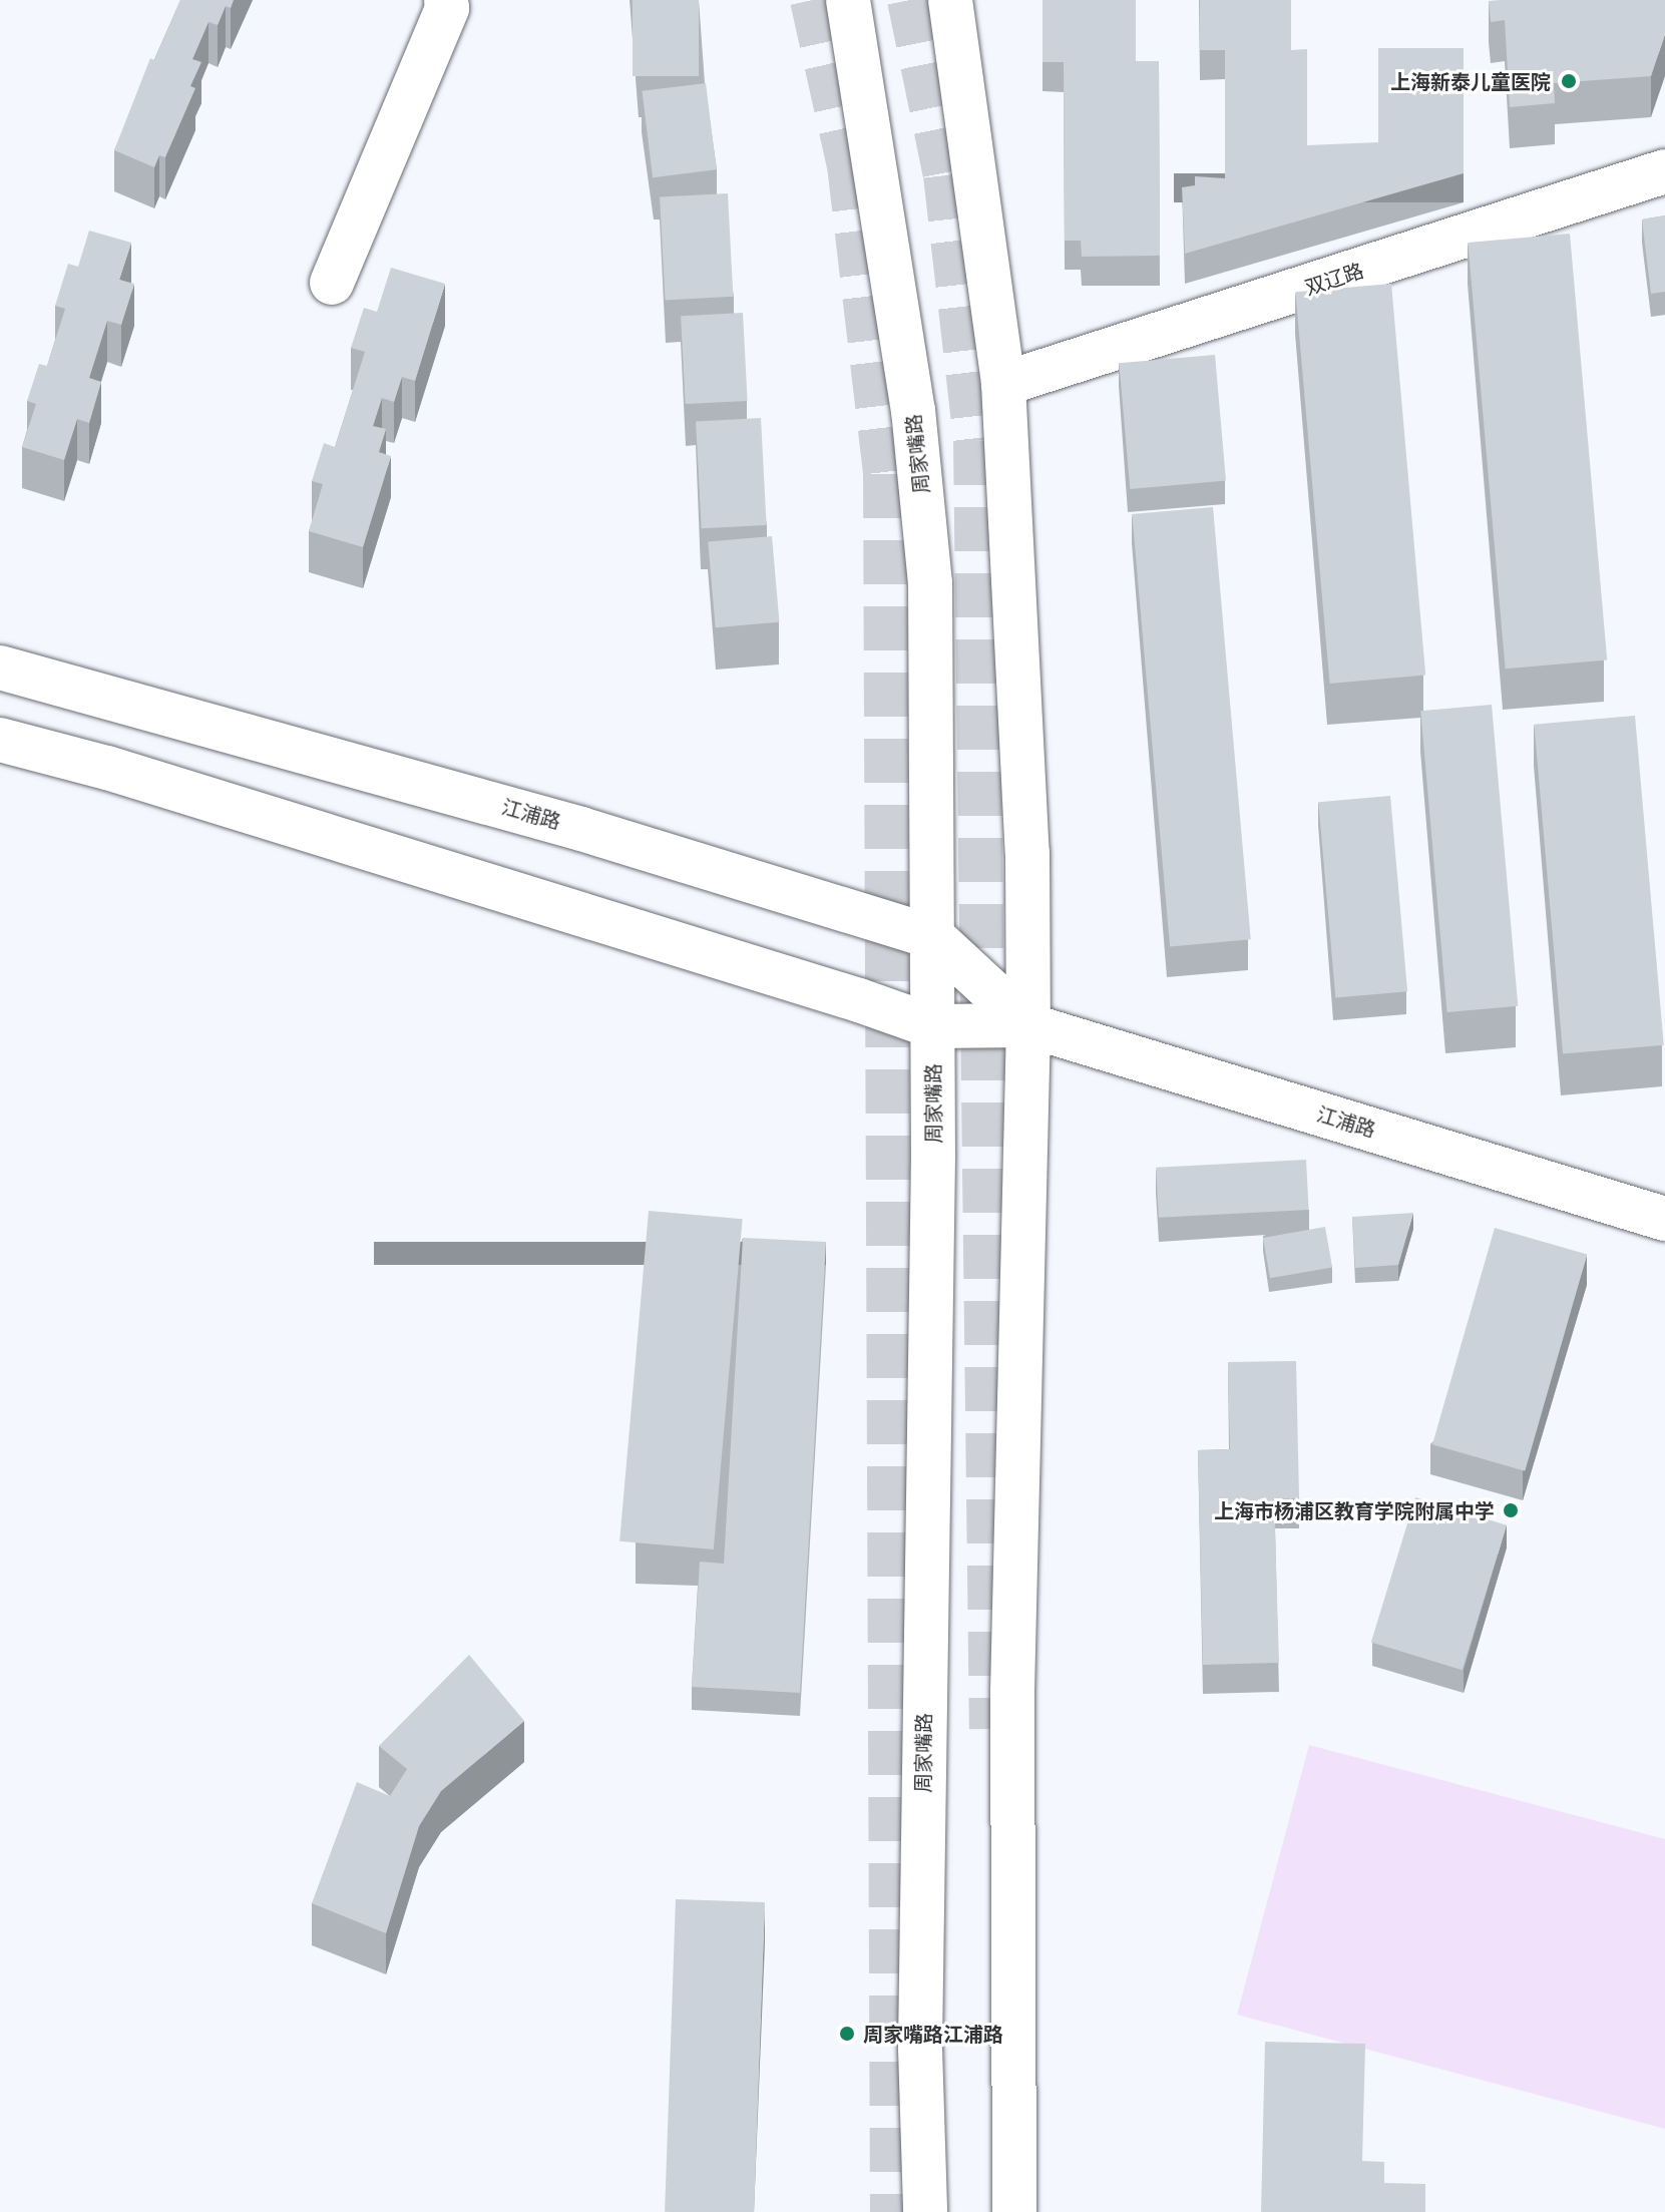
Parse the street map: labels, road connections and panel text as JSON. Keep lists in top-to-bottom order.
{
  "streets": {
    "main road": ["双辽路", "周家嘴路", "江浦路"]
  },
  "crossings": [
    ["周家嘴路", "江浦路"]
  ],
  "places": ["上海新泰儿童医院", "上海市杨浦区教育学院附属中学", "周家嘴路江浦路"]
}
